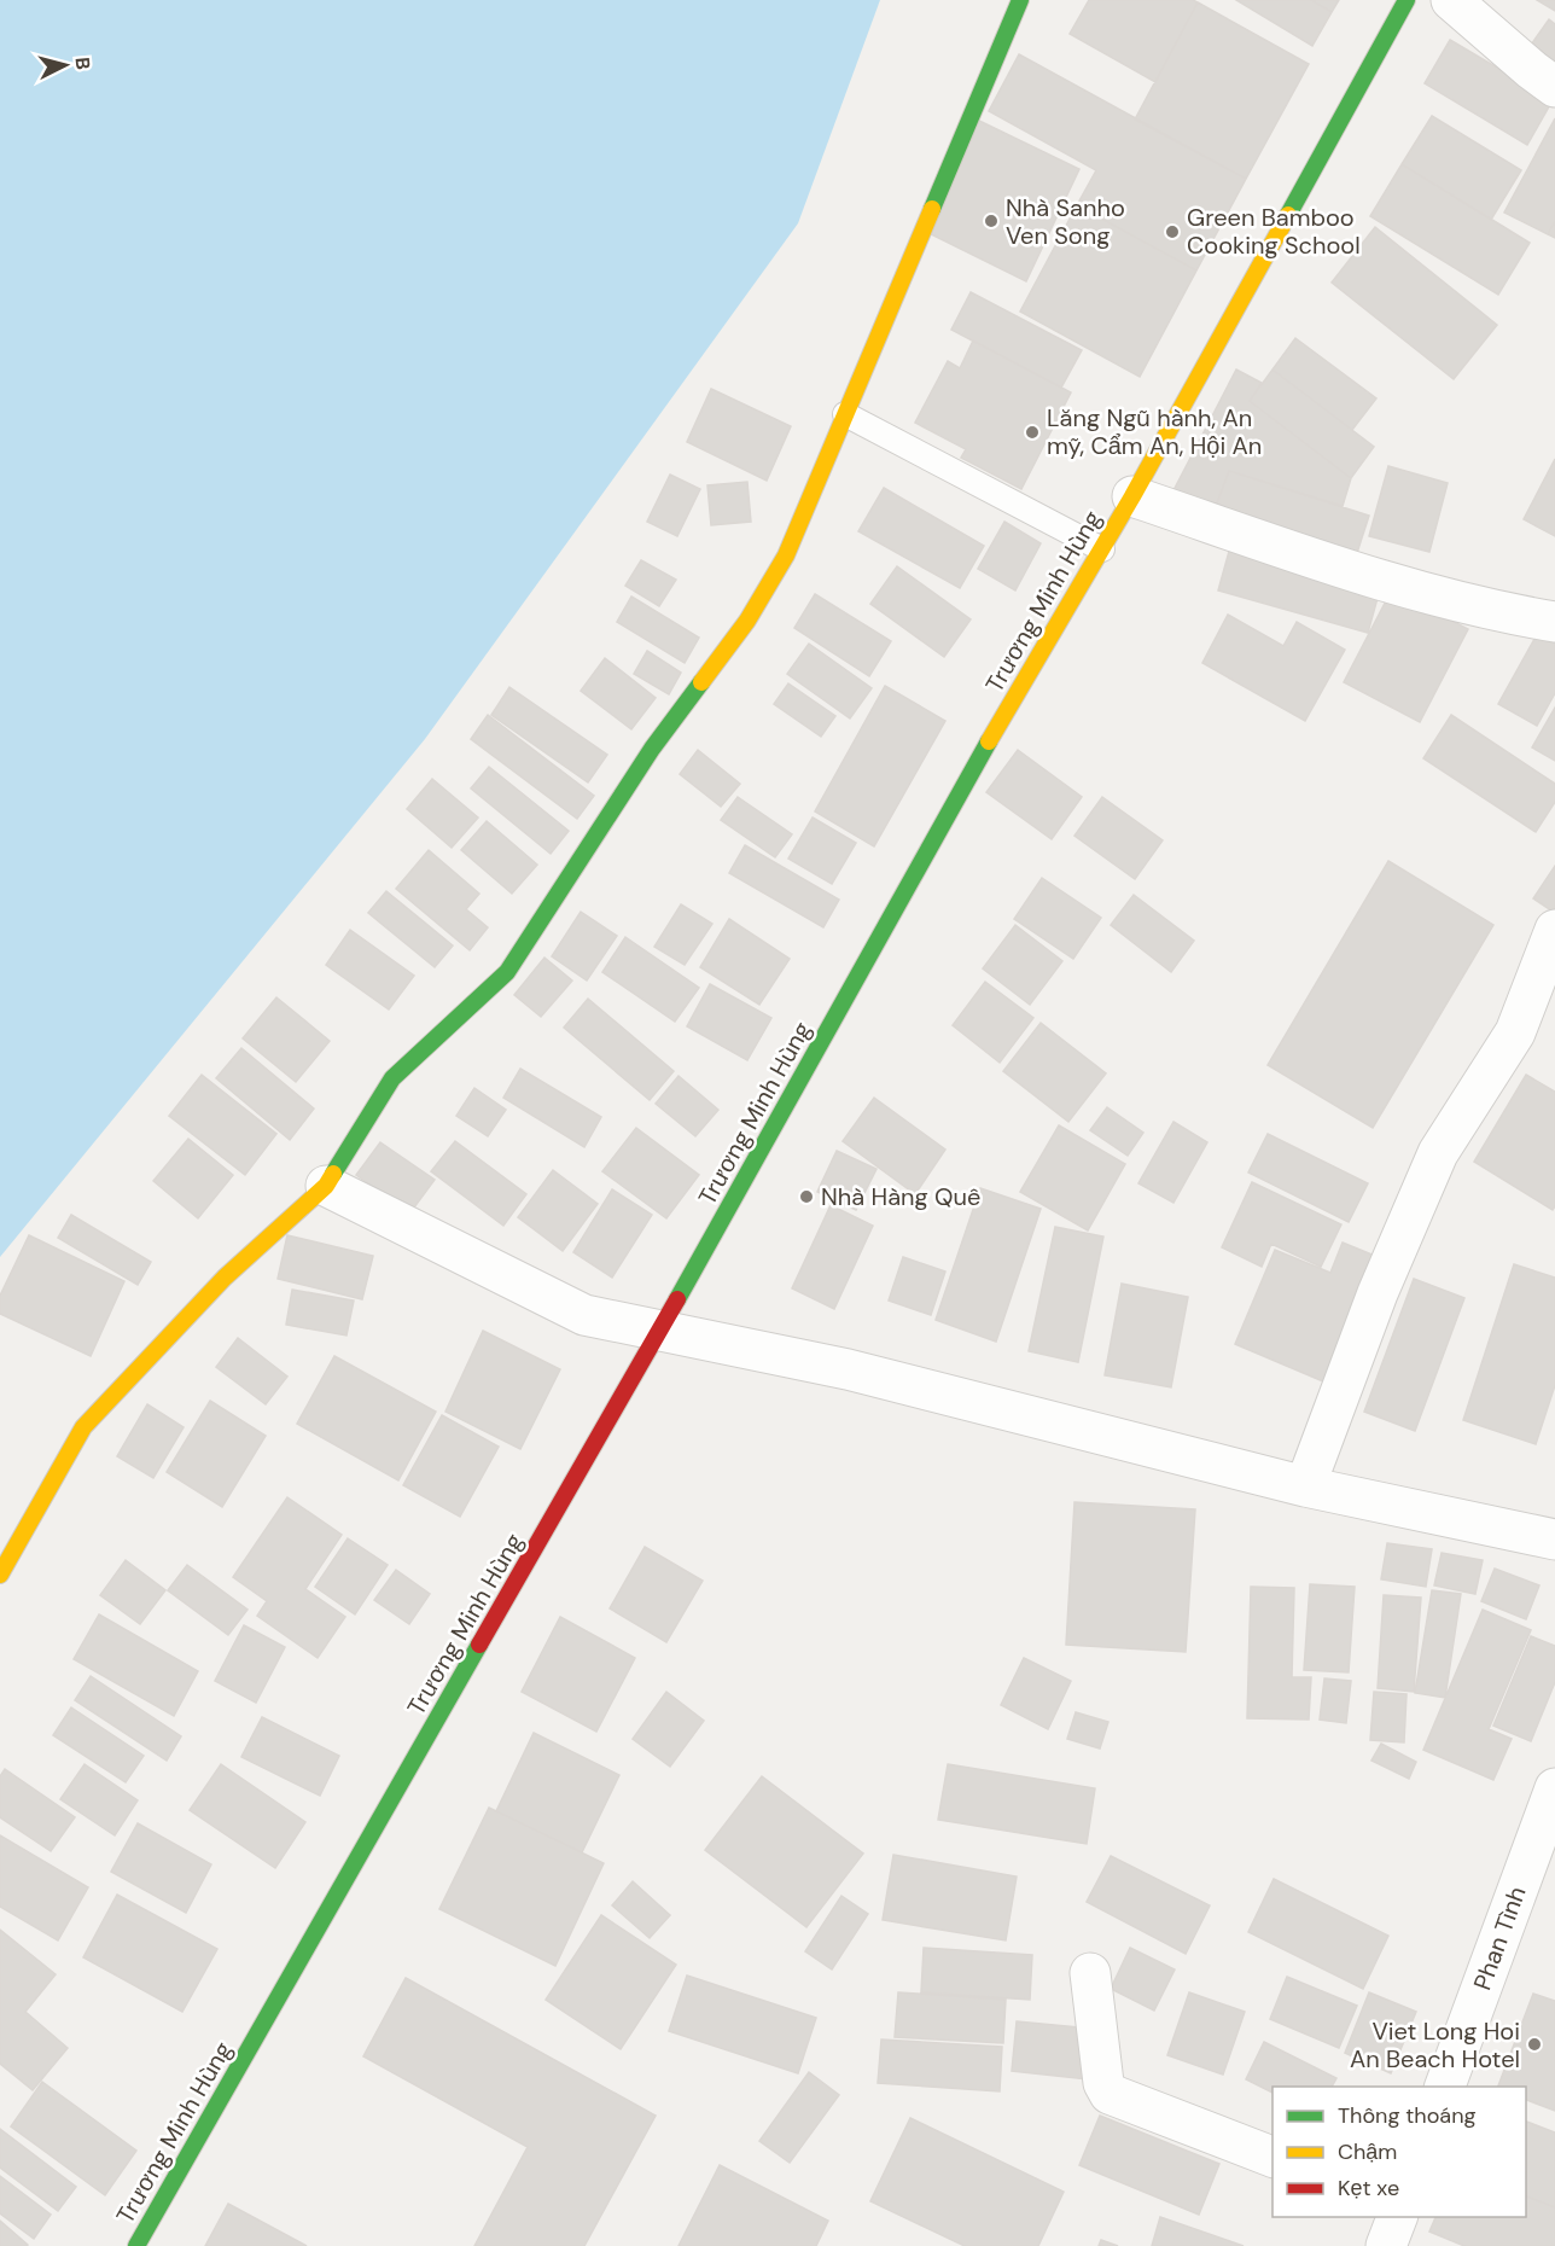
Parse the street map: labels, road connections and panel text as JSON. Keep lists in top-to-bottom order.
{
  "streets": {
    "street": ["Trương Minh Hùng", "Phan Tình"]
  },
  "places": [
    "Nhà Sanho Ven Song",
    "Green Bamboo Cooking School",
    "Lăng Ngũ hành, An mỹ, Cẩm An, Hội An",
    "Nhà Hàng Quê",
    "Viet Long Hoi An Beach Hotel"
  ],
  "legend": ["Thông thoáng", "Chậm", "Kẹt xe"],
  "north": "right"
}
